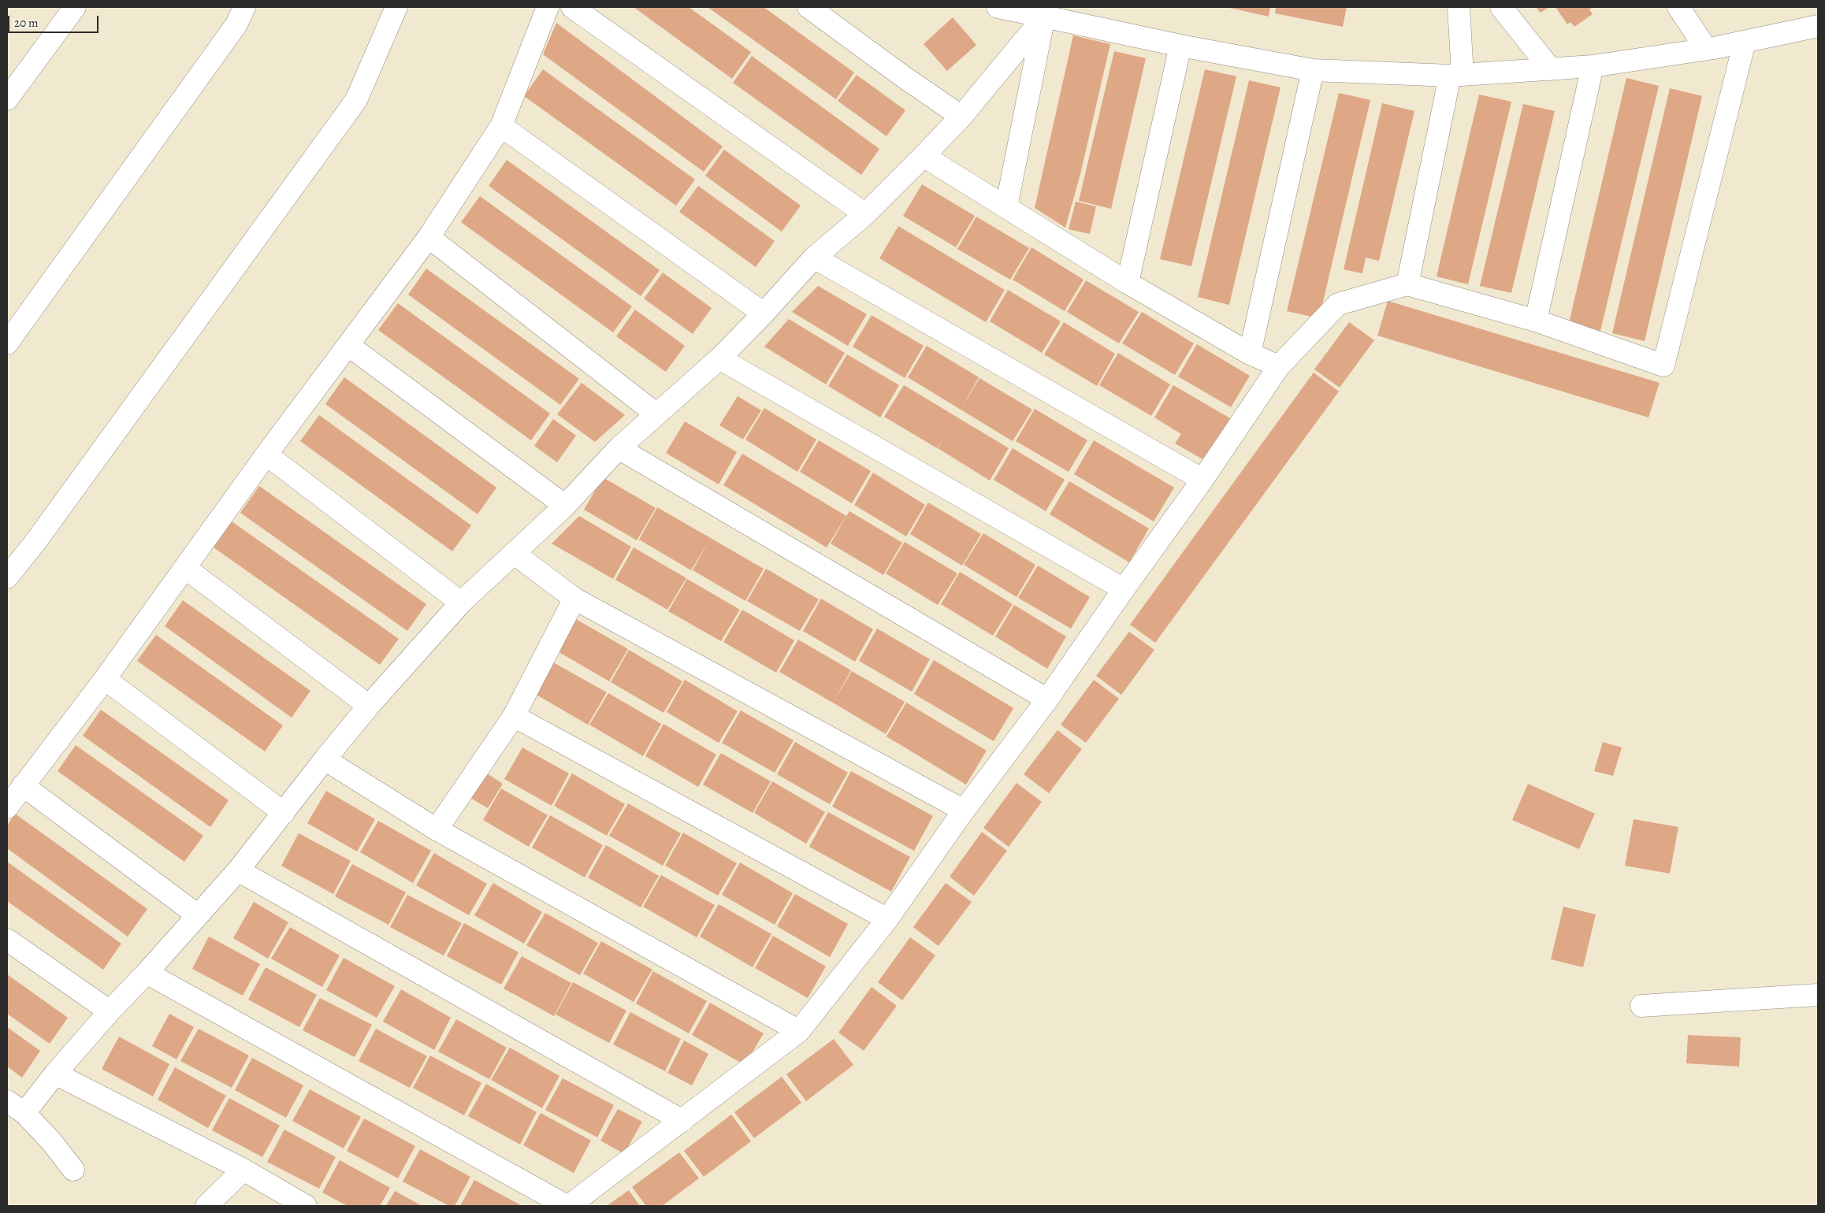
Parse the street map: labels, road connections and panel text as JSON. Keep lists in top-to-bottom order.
{
  "scale_bar": "20 m"
}
